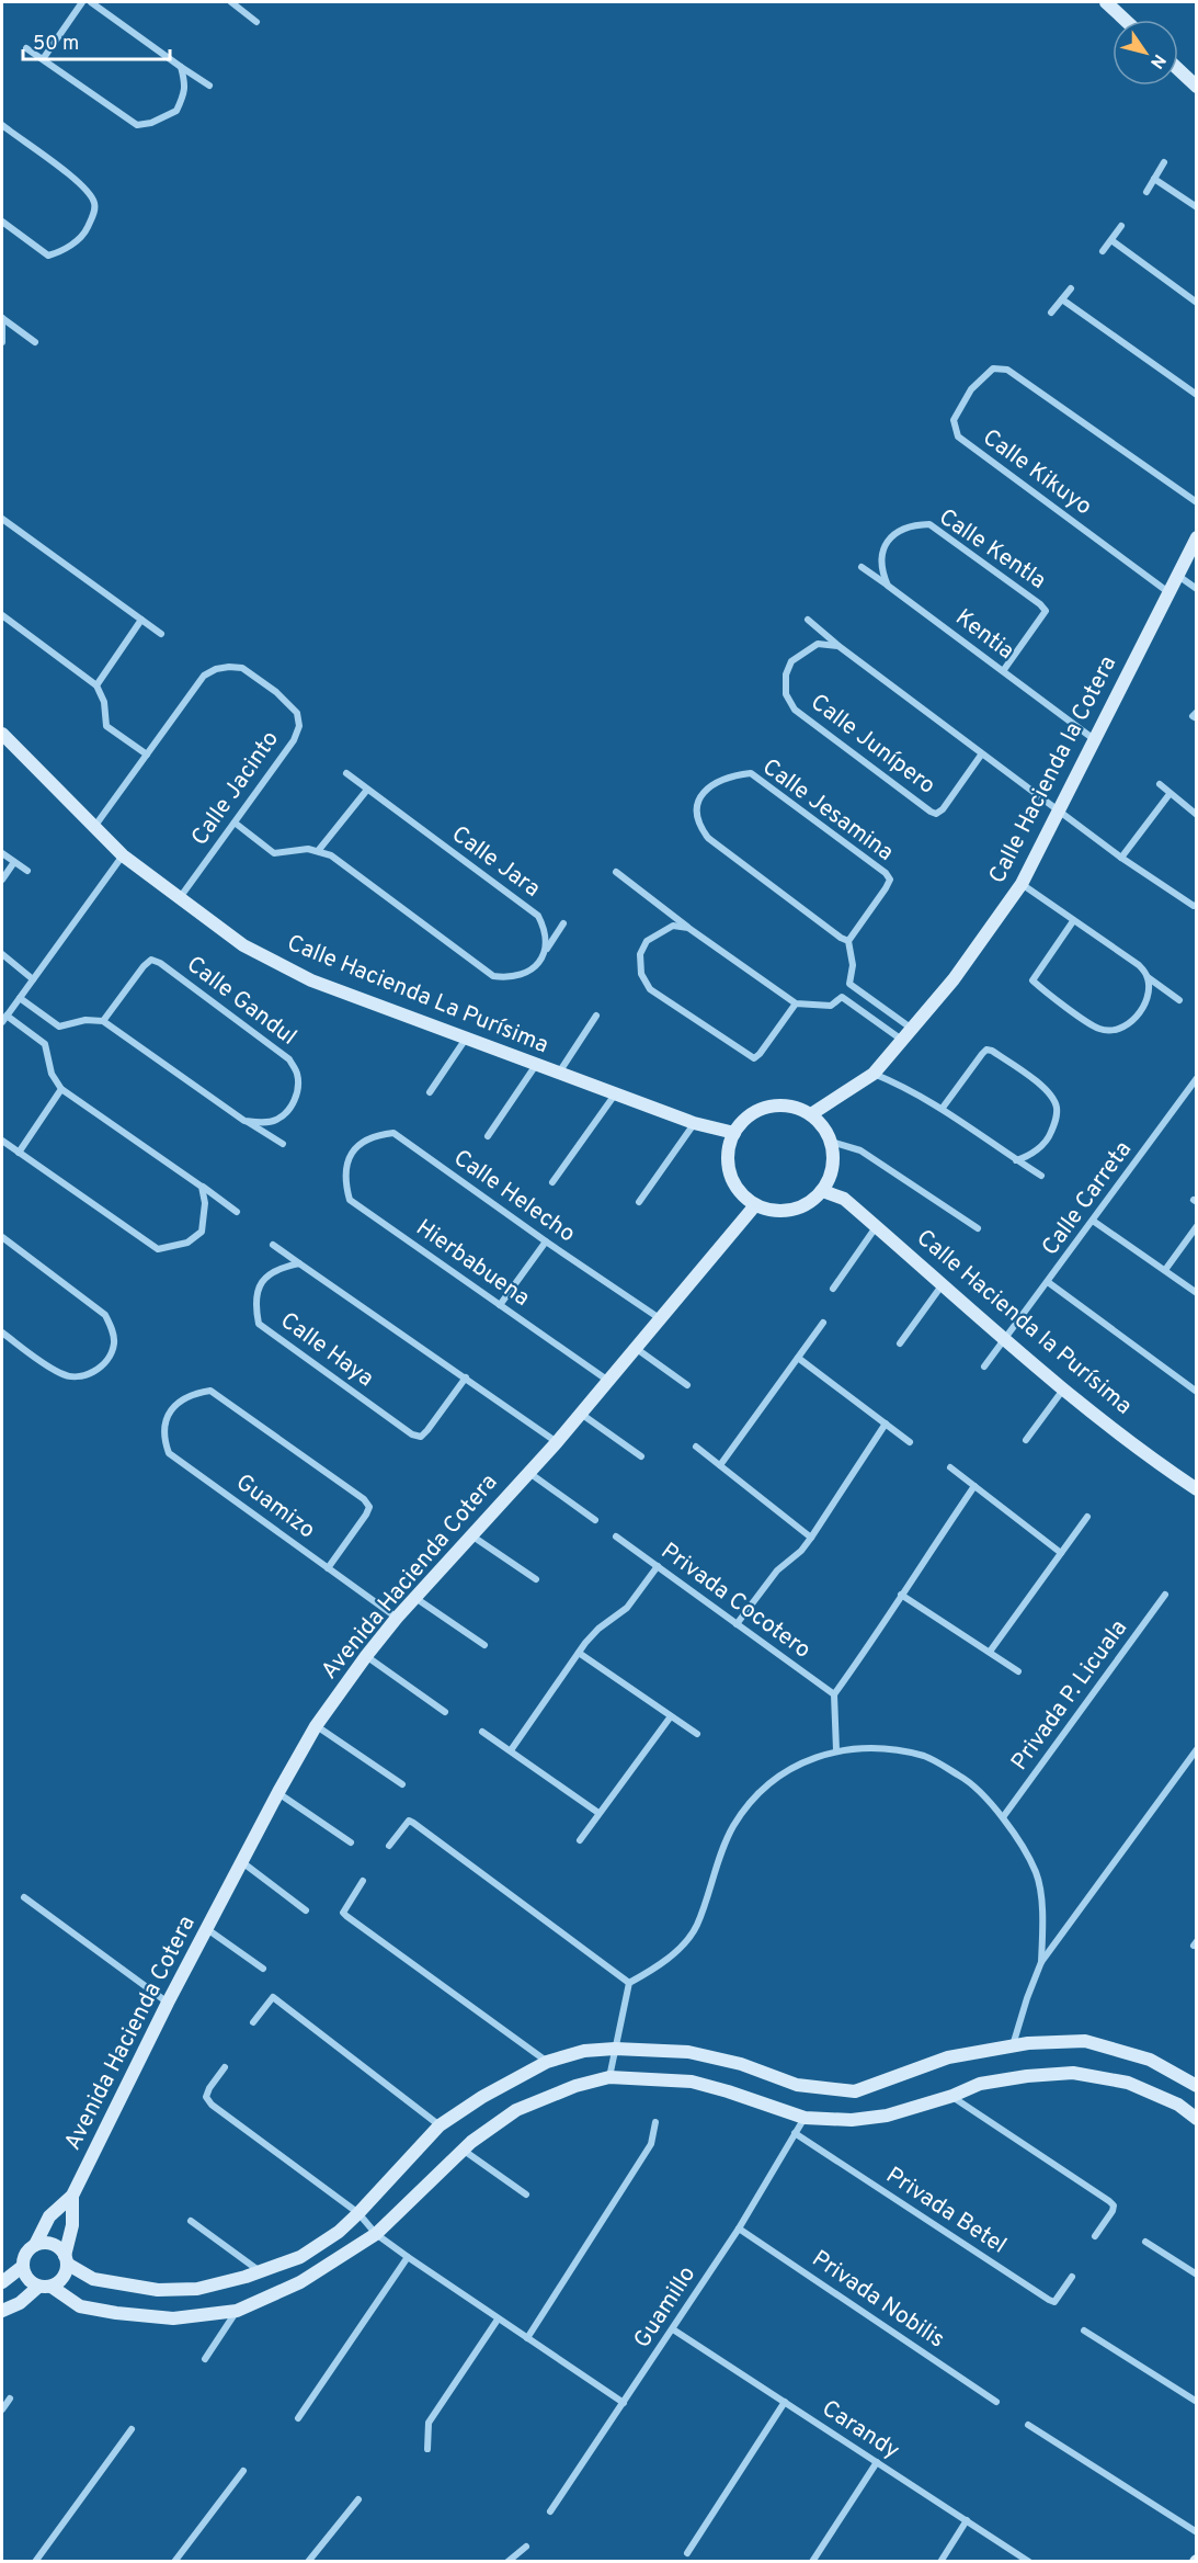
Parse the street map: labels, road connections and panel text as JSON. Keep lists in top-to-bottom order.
{
  "streets": {
    "street": [
      "Calle Kikuyo",
      "Calle Kentla",
      "Kentia",
      "Calle Junípero",
      "Calle Hacienda la Cotera",
      "Calle Jacinto",
      "Calle Jesamina",
      "Calle Jara",
      "Calle Hacienda La Purísima",
      "Calle Gandul",
      "Calle Helecho",
      "Calle Carreta",
      "Hierbabuena",
      "Calle Hacienda la Purísima",
      "Calle Haya",
      "Guamizo",
      "Avenida Hacienda Cotera",
      "Privada Cocotero",
      "Privada P. Licuala",
      "Privada Betel",
      "Privada Nobilis",
      "Guamillo",
      "Carandy"
    ]
  },
  "crossings": [
    ["Calle Kikuyo", "Calle Hacienda la Cotera"],
    ["Calle Kentla", "Kentia"],
    ["Kentia", "Calle Hacienda la Cotera"],
    ["Calle Hacienda la Cotera", "Calle Hacienda La Purísima"],
    ["Calle Hacienda la Cotera", "Calle Hacienda la Purísima"],
    ["Calle Hacienda la Cotera", "Avenida Hacienda Cotera"],
    ["Calle Jacinto", "Calle Hacienda La Purísima"],
    ["Calle Hacienda La Purísima", "Calle Hacienda la Purísima"],
    ["Calle Hacienda La Purísima", "Avenida Hacienda Cotera"],
    ["Calle Helecho", "Hierbabuena"],
    ["Calle Helecho", "Avenida Hacienda Cotera"],
    ["Calle Carreta", "Calle Hacienda la Purísima"],
    ["Hierbabuena", "Avenida Hacienda Cotera"],
    ["Calle Hacienda la Purísima", "Avenida Hacienda Cotera"],
    ["Guamizo", "Avenida Hacienda Cotera"],
    ["Privada Betel", "Guamillo"],
    ["Privada Nobilis", "Guamillo"],
    ["Guamillo", "Carandy"]
  ],
  "scale_bar": "50 m",
  "north": "bottom right"
}
